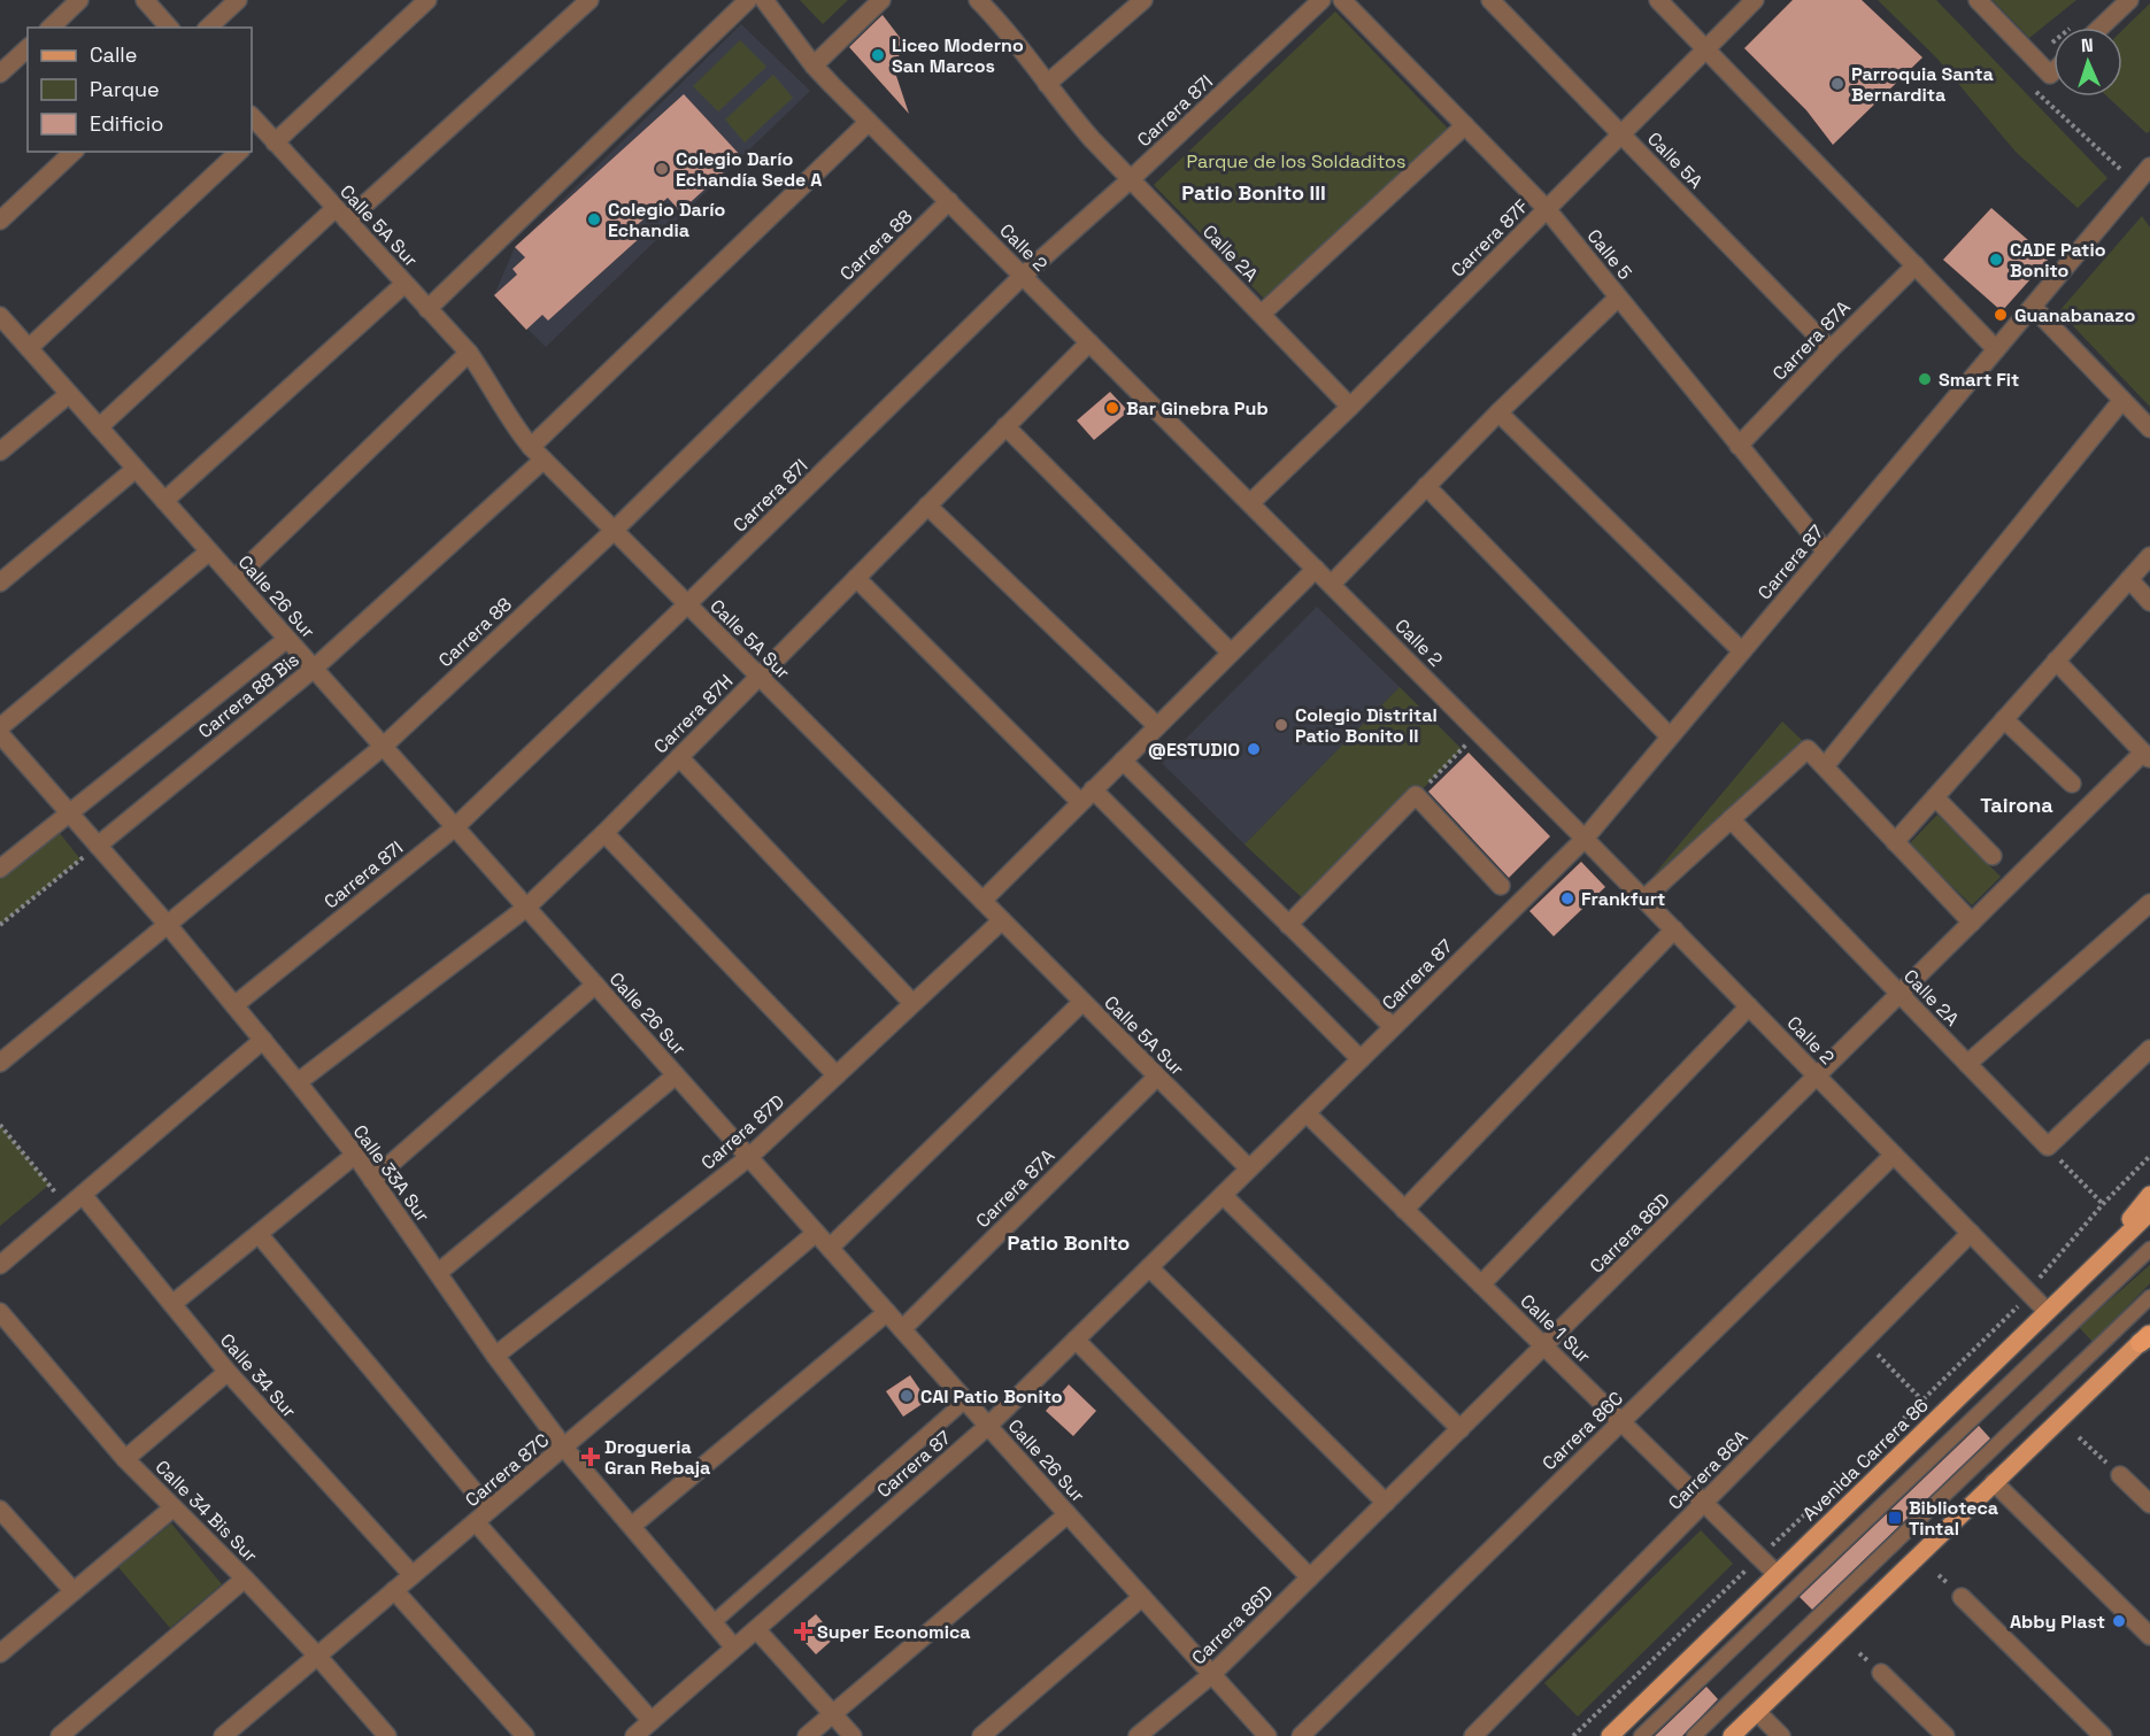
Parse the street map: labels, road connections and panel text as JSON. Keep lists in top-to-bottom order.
{
  "streets": {
    "main road": ["Avenida Carrera 86"],
    "street": [
      "Carrera 87I",
      "Calle 5A",
      "Calle 5A Sur",
      "Carrera 87F",
      "Carrera 88",
      "Calle 2",
      "Calle 2A",
      "Calle 5",
      "Carrera 87A",
      "Carrera 87",
      "Calle 26 Sur",
      "Carrera 88 Bis",
      "Carrera 87H",
      "Carrera 87D",
      "Calle 33A Sur",
      "Carrera 86D",
      "Calle 1 Sur",
      "Calle 34 Sur",
      "Carrera 86C",
      "Carrera 87C",
      "Carrera 86A",
      "Calle 34 Bis Sur"
    ]
  },
  "crossings": [
    ["Carrera 87I", "Calle 5A Sur"],
    ["Carrera 87I", "Calle 2"],
    ["Carrera 87I", "Calle 2A"],
    ["Carrera 87I", "Calle 26 Sur"],
    ["Carrera 87I", "Calle 33A Sur"],
    ["Calle 5A", "Carrera 87F"],
    ["Calle 5A", "Carrera 87A"],
    ["Calle 5A Sur", "Carrera 88"],
    ["Calle 5A Sur", "Carrera 87A"],
    ["Calle 5A Sur", "Carrera 87"],
    ["Calle 5A Sur", "Carrera 88 Bis"],
    ["Calle 5A Sur", "Carrera 87H"],
    ["Calle 5A Sur", "Carrera 87D"],
    ["Carrera 87F", "Calle 2"],
    ["Carrera 87F", "Calle 2A"],
    ["Carrera 87F", "Calle 5"],
    ["Carrera 88", "Calle 2"],
    ["Carrera 88", "Calle 26 Sur"],
    ["Carrera 88", "Calle 33A Sur"],
    ["Calle 2", "Carrera 87"],
    ["Calle 2", "Carrera 87H"],
    ["Calle 2", "Carrera 86D"],
    ["Calle 2", "Carrera 86C"],
    ["Calle 2", "Avenida Carrera 86"],
    ["Calle 2", "Carrera 86A"],
    ["Calle 2A", "Carrera 86D"],
    ["Calle 5", "Carrera 87A"],
    ["Calle 5", "Carrera 87"],
    ["Carrera 87A", "Calle 26 Sur"],
    ["Carrera 87", "Calle 26 Sur"],
    ["Carrera 87", "Calle 33A Sur"],
    ["Carrera 87", "Calle 1 Sur"],
    ["Calle 26 Sur", "Carrera 88 Bis"],
    ["Calle 26 Sur", "Carrera 87H"],
    ["Calle 26 Sur", "Carrera 87D"],
    ["Calle 26 Sur", "Carrera 86D"],
    ["Calle 26 Sur", "Carrera 87C"],
    ["Carrera 88 Bis", "Calle 33A Sur"],
    ["Carrera 87H", "Calle 33A Sur"],
    ["Carrera 87D", "Calle 33A Sur"],
    ["Calle 33A Sur", "Carrera 87C"],
    ["Carrera 86D", "Calle 1 Sur"],
    ["Calle 1 Sur", "Carrera 86C"],
    ["Calle 1 Sur", "Avenida Carrera 86"],
    ["Calle 1 Sur", "Carrera 86A"],
    ["Calle 34 Sur", "Carrera 87C"],
    ["Carrera 87C", "Calle 34 Bis Sur"]
  ],
  "districts": ["Patio Bonito III", "Tairona", "Patio Bonito"],
  "parks": ["Parque de los Soldaditos"],
  "places": {
    "other": [
      "Liceo Moderno San Marcos",
      "Parroquia Santa Bernardita",
      "Colegio Darío Echandía Sede A",
      "Colegio Darío Echandia",
      "CADE Patio Bonito",
      "Guanabanazo",
      "Smart Fit",
      "Bar Ginebra Pub",
      "Colegio Distrital Patio Bonito II",
      "@ESTUDIO",
      "Frankfurt",
      "CAI Patio Bonito",
      "Abby Plast"
    ],
    "health": ["Drogueria Gran Rebaja", "Super Economica"],
    "transit": ["Biblioteca Tintal"]
  },
  "legend": ["Calle", "Parque", "Edificio"],
  "north": "top"
}
